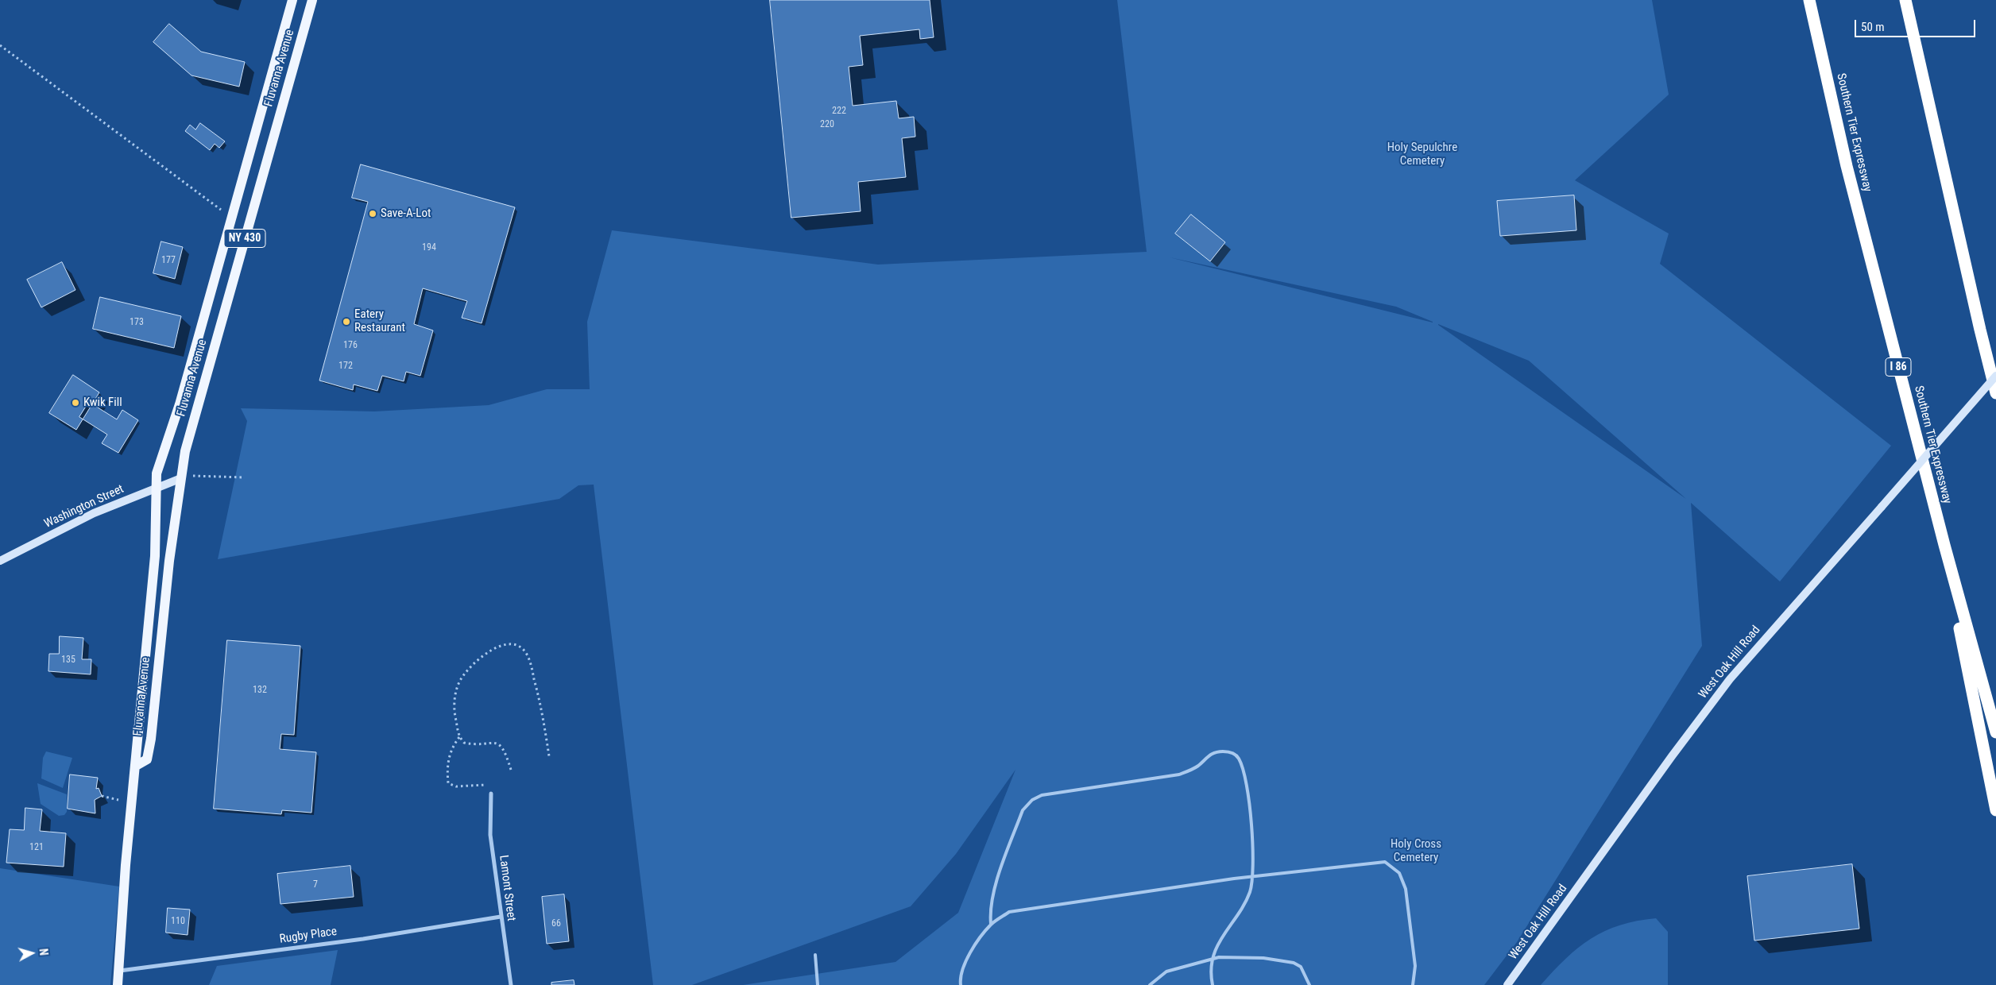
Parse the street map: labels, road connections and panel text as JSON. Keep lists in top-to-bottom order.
{
  "streets": {
    "highway": ["Southern Tier Expressway", "I 86"],
    "main road": [
      "Fluvanna Avenue",
      "NY 430",
      "Washington Street",
      "West Oak Hill Road"
    ],
    "street": ["Lamont Street", "Rugby Place"]
  },
  "crossings": [
    ["Fluvanna Avenue", "Washington Street"],
    ["Fluvanna Avenue", "Rugby Place"],
    ["Lamont Street", "Rugby Place"]
  ],
  "parks": ["Holy Sepulchre Cemetery", "Holy Cross Cemetery"],
  "places": ["Save-A-Lot", "Eatery Restaurant", "Kwik Fill"],
  "house_numbers": [
    "222",
    "220",
    "194",
    "177",
    "173",
    "176",
    "172",
    "135",
    "132",
    "121",
    "7",
    "110",
    "66"
  ],
  "scale_bar": "50 m",
  "north": "right"
}
